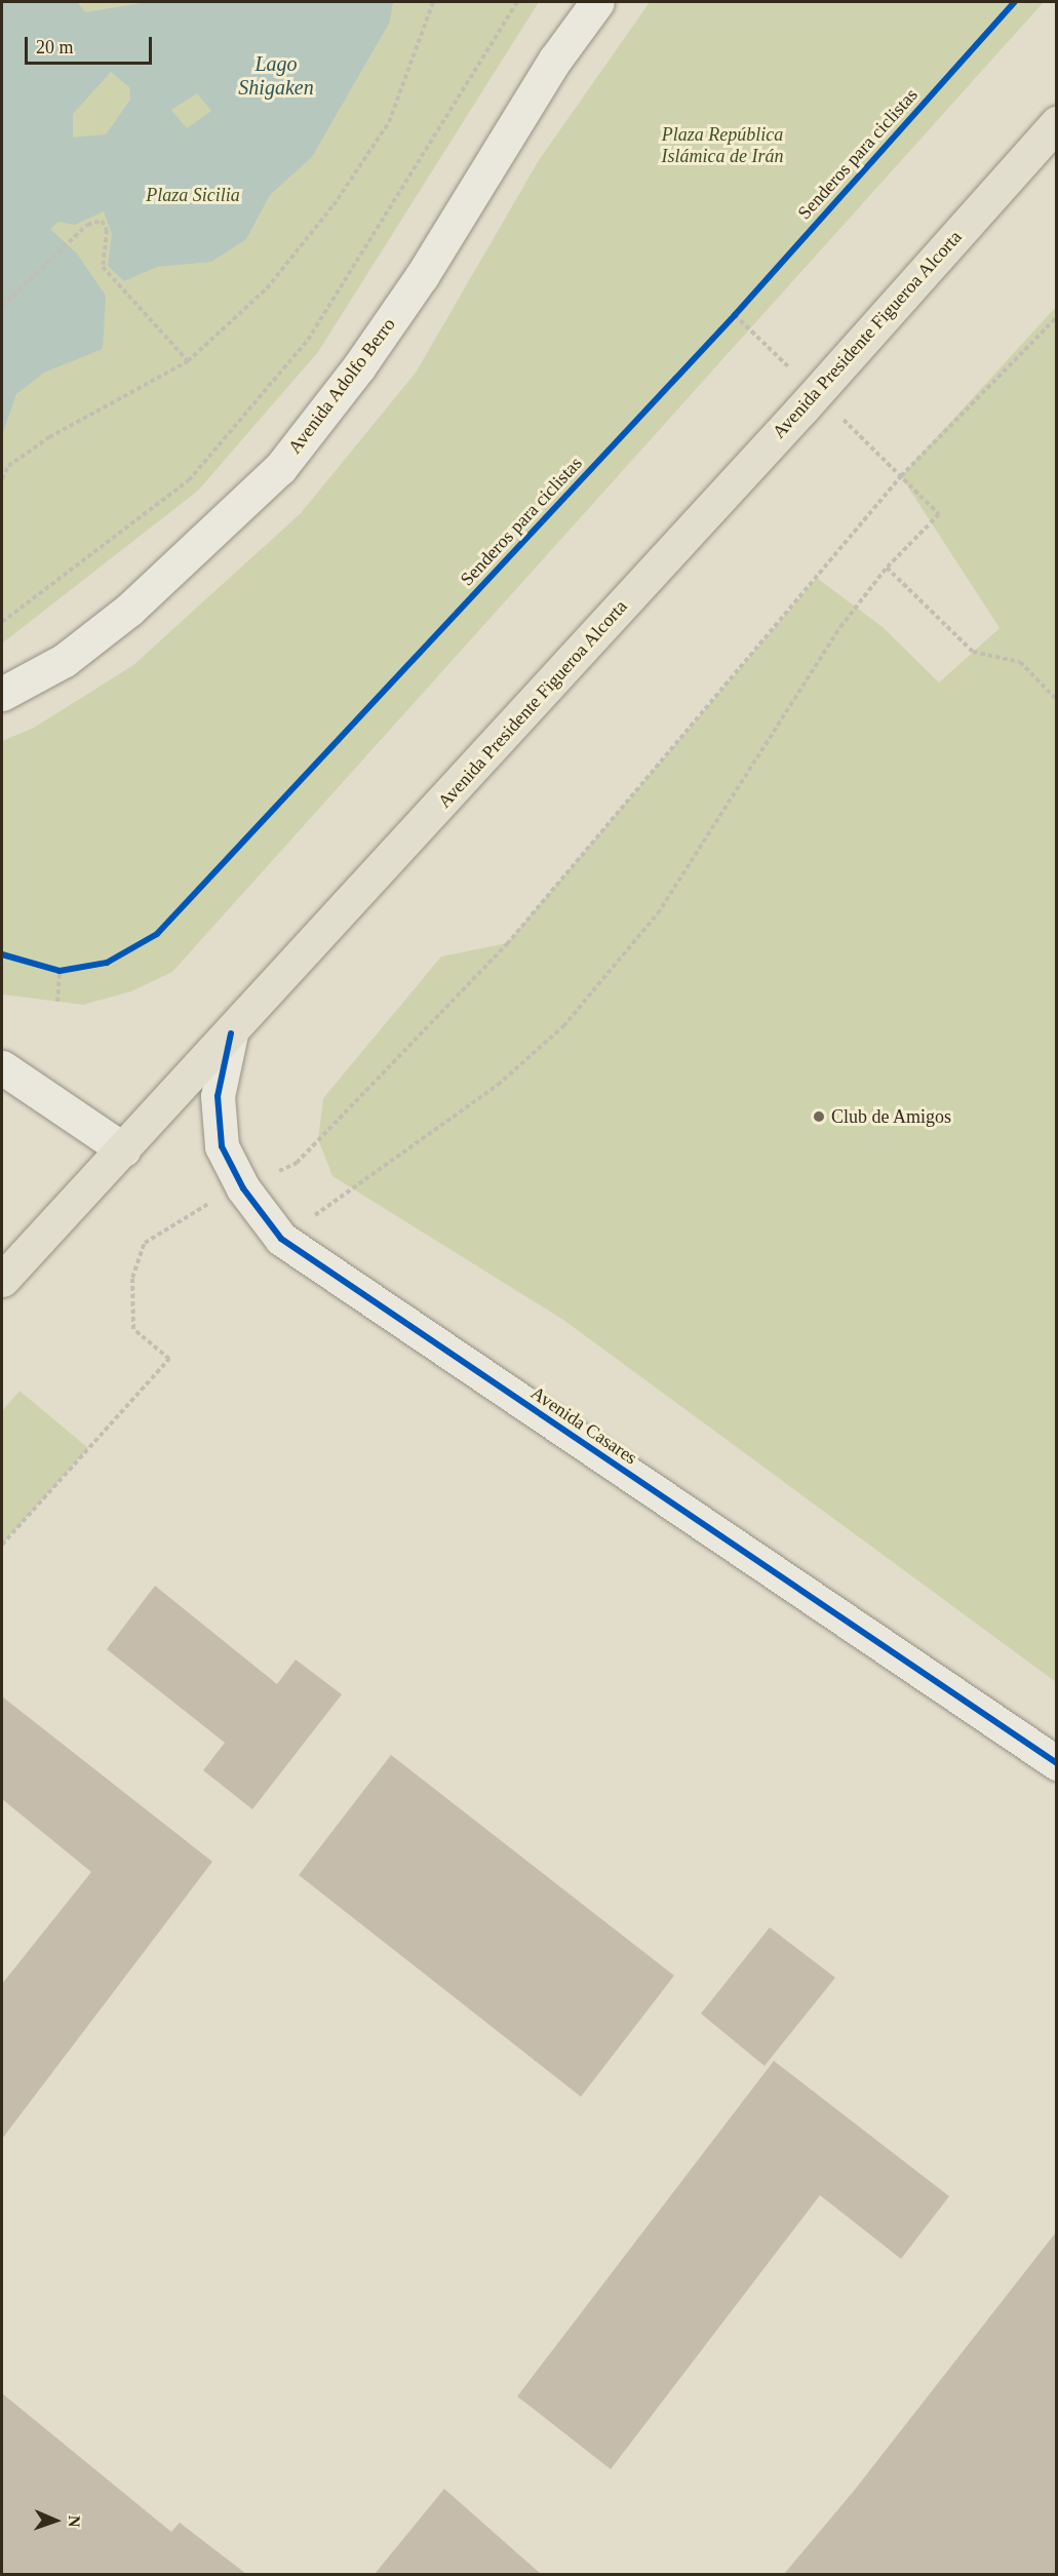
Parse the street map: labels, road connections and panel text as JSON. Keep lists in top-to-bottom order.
{
  "streets": {
    "main road": ["Avenida Presidente Figueroa Alcorta"],
    "street": ["Avenida Adolfo Berro", "Avenida Casares"],
    "cycle path": ["Senderos para ciclistas"]
  },
  "crossings": [
    ["Avenida Presidente Figueroa Alcorta", "Avenida Casares"]
  ],
  "water": ["Lago Shigaken"],
  "parks": ["Plaza República Islámica de Irán", "Plaza Sicilia"],
  "places": ["Club de Amigos"],
  "scale_bar": "20 m",
  "north": "right"
}
